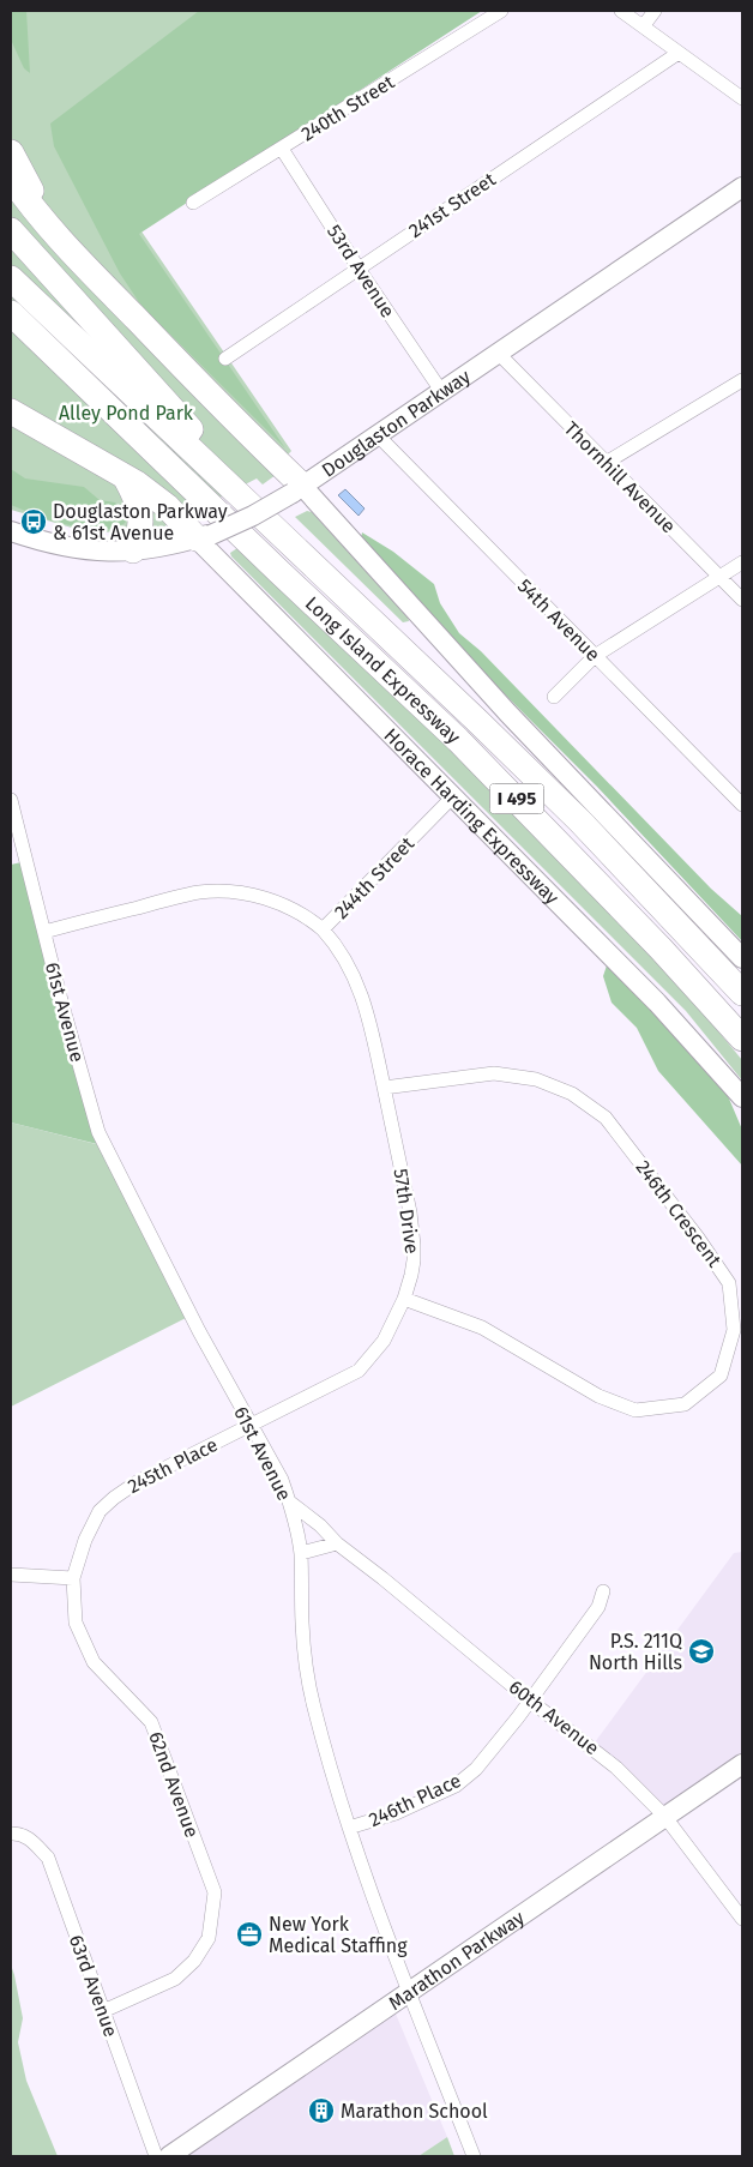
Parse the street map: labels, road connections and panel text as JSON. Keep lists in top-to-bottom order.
{
  "streets": {
    "highway": ["Long Island Expressway", "I 495"],
    "main road": ["Douglaston Parkway", "Horace Harding Expressway", "Marathon Parkway"],
    "street": [
      "240th Street",
      "241st Street",
      "53rd Avenue",
      "Thornhill Avenue",
      "54th Avenue",
      "244th Street",
      "61st Avenue",
      "57th Drive",
      "246th Crescent",
      "245th Place",
      "60th Avenue",
      "62nd Avenue",
      "246th Place",
      "63rd Avenue"
    ]
  },
  "crossings": [
    ["240th Street", "53rd Avenue"],
    ["241st Street", "53rd Avenue"],
    ["53rd Avenue", "Douglaston Parkway"],
    ["Douglaston Parkway", "Thornhill Avenue"],
    ["Douglaston Parkway", "54th Avenue"],
    ["Douglaston Parkway", "Horace Harding Expressway"],
    ["Horace Harding Expressway", "244th Street"],
    ["244th Street", "61st Avenue"],
    ["244th Street", "57th Drive"],
    ["61st Avenue", "57th Drive"],
    ["61st Avenue", "245th Place"],
    ["61st Avenue", "60th Avenue"],
    ["61st Avenue", "246th Place"],
    ["61st Avenue", "Marathon Parkway"],
    ["57th Drive", "246th Crescent"],
    ["57th Drive", "245th Place"],
    ["245th Place", "62nd Avenue"],
    ["60th Avenue", "246th Place"],
    ["60th Avenue", "Marathon Parkway"],
    ["62nd Avenue", "63rd Avenue"]
  ],
  "parks": ["Alley Pond Park"],
  "places": {
    "bus stop": ["Douglaston Parkway & 61st Avenue"],
    "school or university": ["P.S. 211Q North Hills"],
    "office": ["New York Medical Staffing"],
    "building": ["Marathon School"]
  }
}
